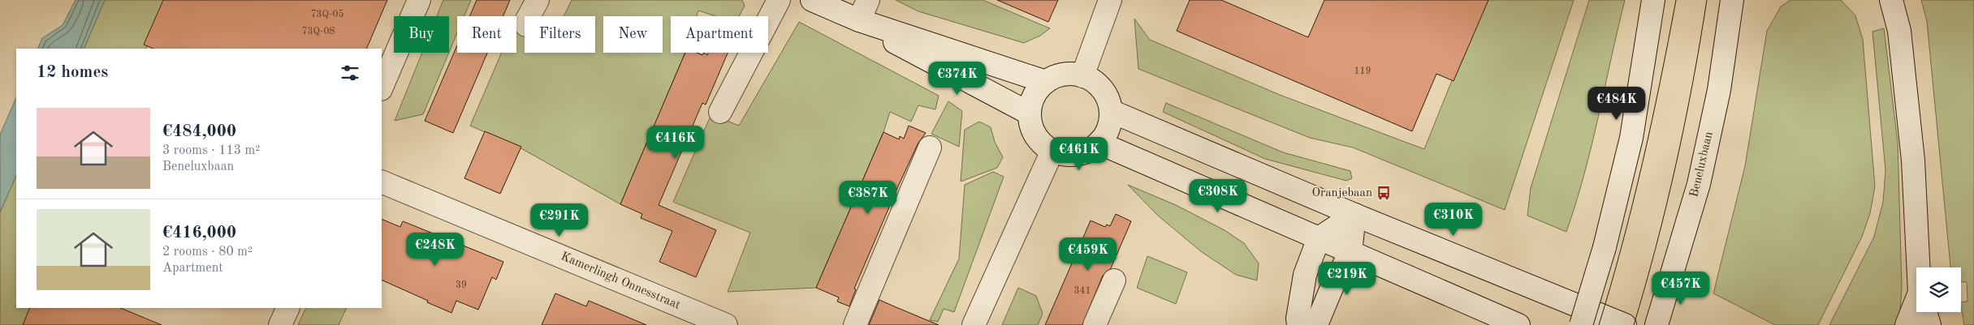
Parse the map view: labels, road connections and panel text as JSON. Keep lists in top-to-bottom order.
{
  "streets": {
    "street": ["Beneluxbaan", "Kamerlingh Onnesstraat"]
  },
  "places": {
    "bus stop": ["Oranjebaan"]
  },
  "house_numbers": [
    "73Q-05",
    "73Q-08",
    "119",
    "39",
    "341"
  ],
  "page": {
    "chip": [
      "Buy",
      "Rent",
      "Filters",
      "New",
      "Apartment"
    ],
    "heading": "12 homes",
    "price": [
      "€374K",
      "€484K",
      "€416K",
      "€461K",
      "€308K",
      "€387K",
      "€310K",
      "€291K",
      "€248K",
      "€459K",
      "€219K",
      "€457K"
    ],
    "list": [
      {
        "name": "€484,000",
        "note": "3 rooms · 113 m² · Beneluxbaan"
      },
      {
        "name": "€416,000",
        "note": "2 rooms · 80 m² · Apartment"
      }
    ]
  }
}
